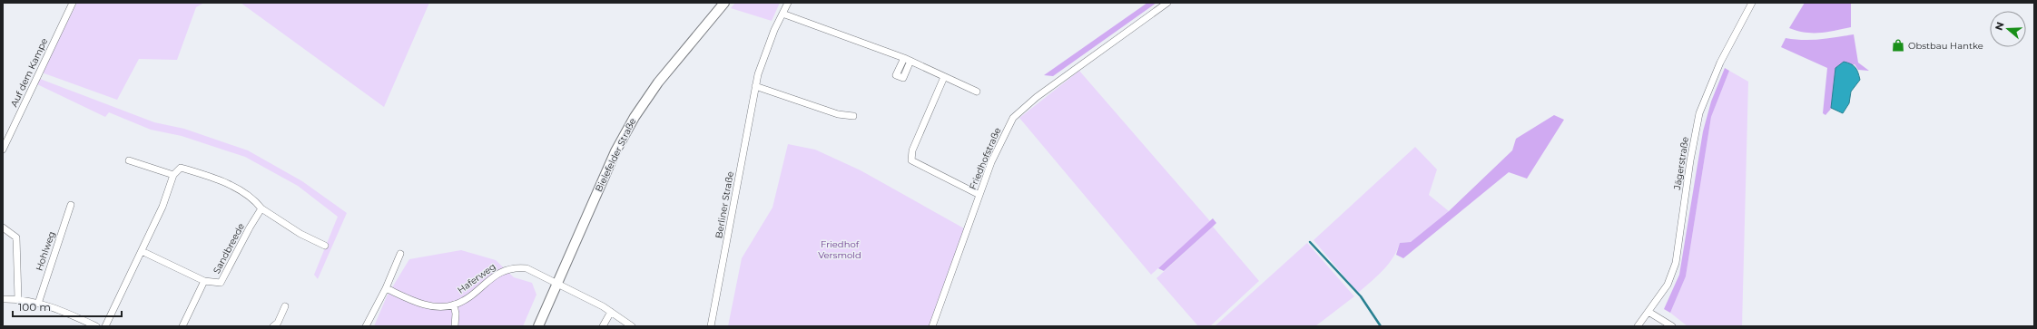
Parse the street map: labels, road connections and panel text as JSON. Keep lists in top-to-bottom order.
{
  "streets": {
    "main road": ["Bielefelder Straße"],
    "street": [
      "Auf dem Kampe",
      "Friedhofstraße",
      "Jägerstraße",
      "Berliner Straße",
      "Sandbreede",
      "Hohlweg",
      "Haferweg"
    ]
  },
  "crossings": [
    ["Bielefelder Straße", "Haferweg"]
  ],
  "parks": ["Friedhof Versmold"],
  "places": {
    "shop": ["Obstbau Hantke"]
  },
  "scale_bar": "100 m",
  "north": "left"
}
